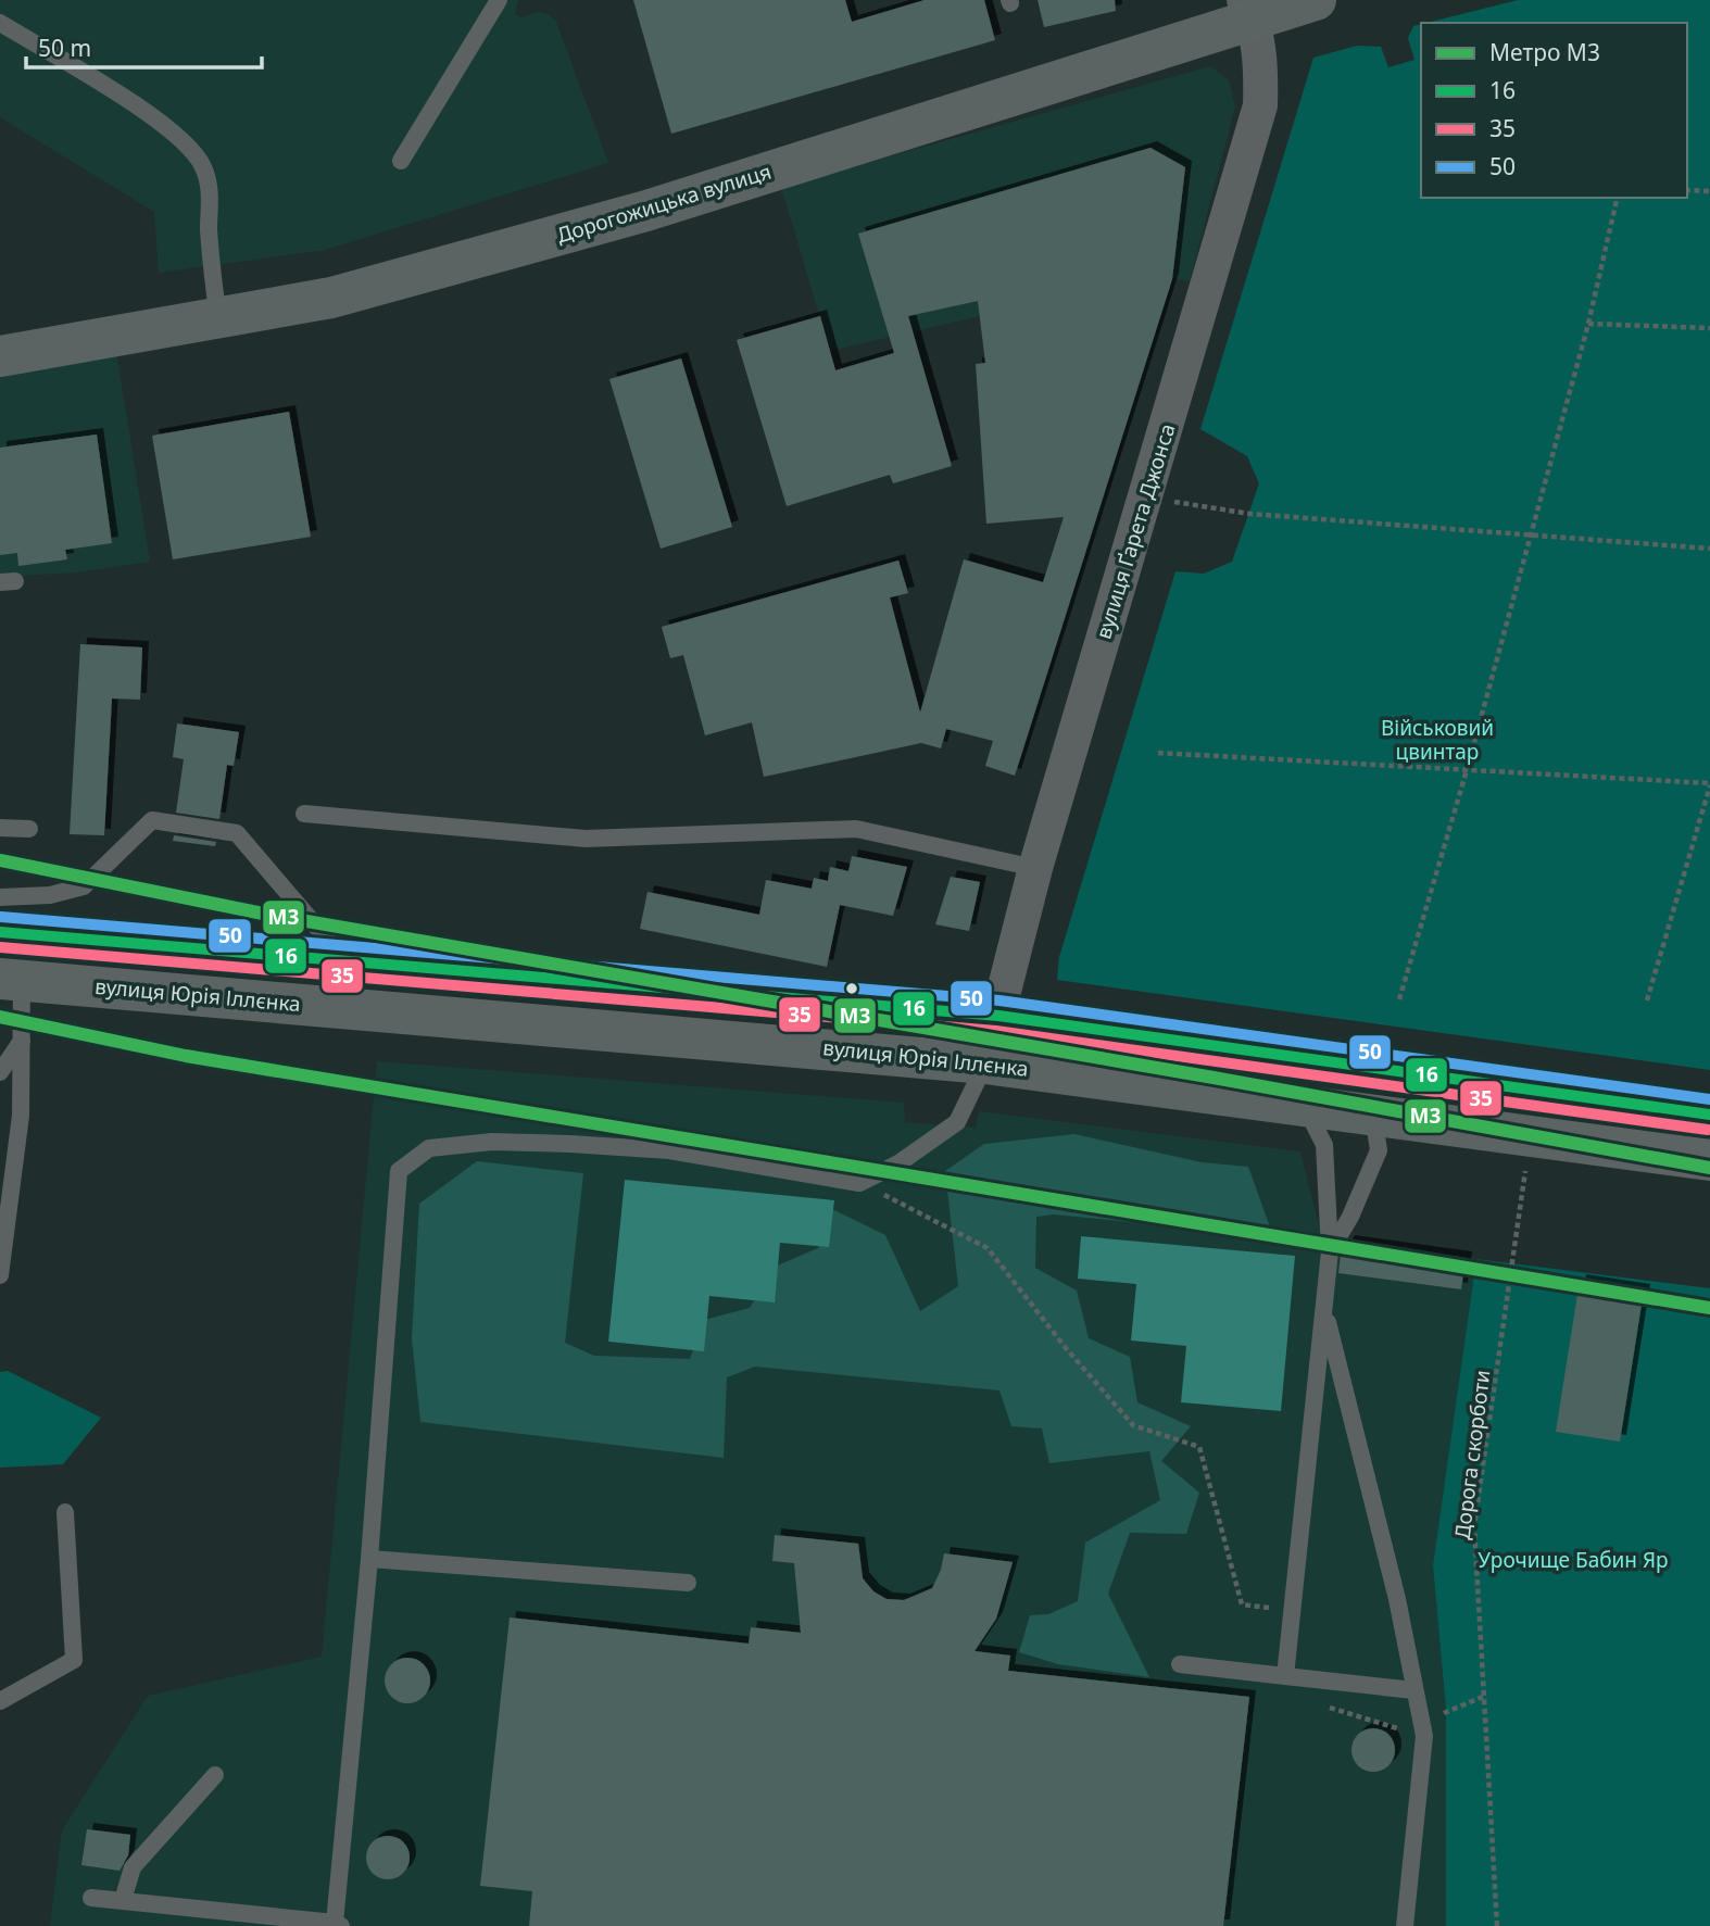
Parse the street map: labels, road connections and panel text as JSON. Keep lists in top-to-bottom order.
{
  "streets": {
    "main road": ["Дорогожицька вулиця", "вулиця Юрія Іллєнка"],
    "street": ["вулиця Ґарета Джонса"],
    "path": ["Дорога скорботи"]
  },
  "crossings": [
    ["Дорогожицька вулиця", "вулиця Ґарета Джонса"],
    ["вулиця Ґарета Джонса", "вулиця Юрія Іллєнка"]
  ],
  "parks": ["Військовий цвинтар", "Урочище Бабин Яр"],
  "lines": [
    "metro line M3",
    "transit line 50",
    "transit line 16",
    "transit line 35"
  ],
  "legend": [
    "Метро M3",
    "16",
    "35",
    "50"
  ],
  "scale_bar": "50 m"
}
